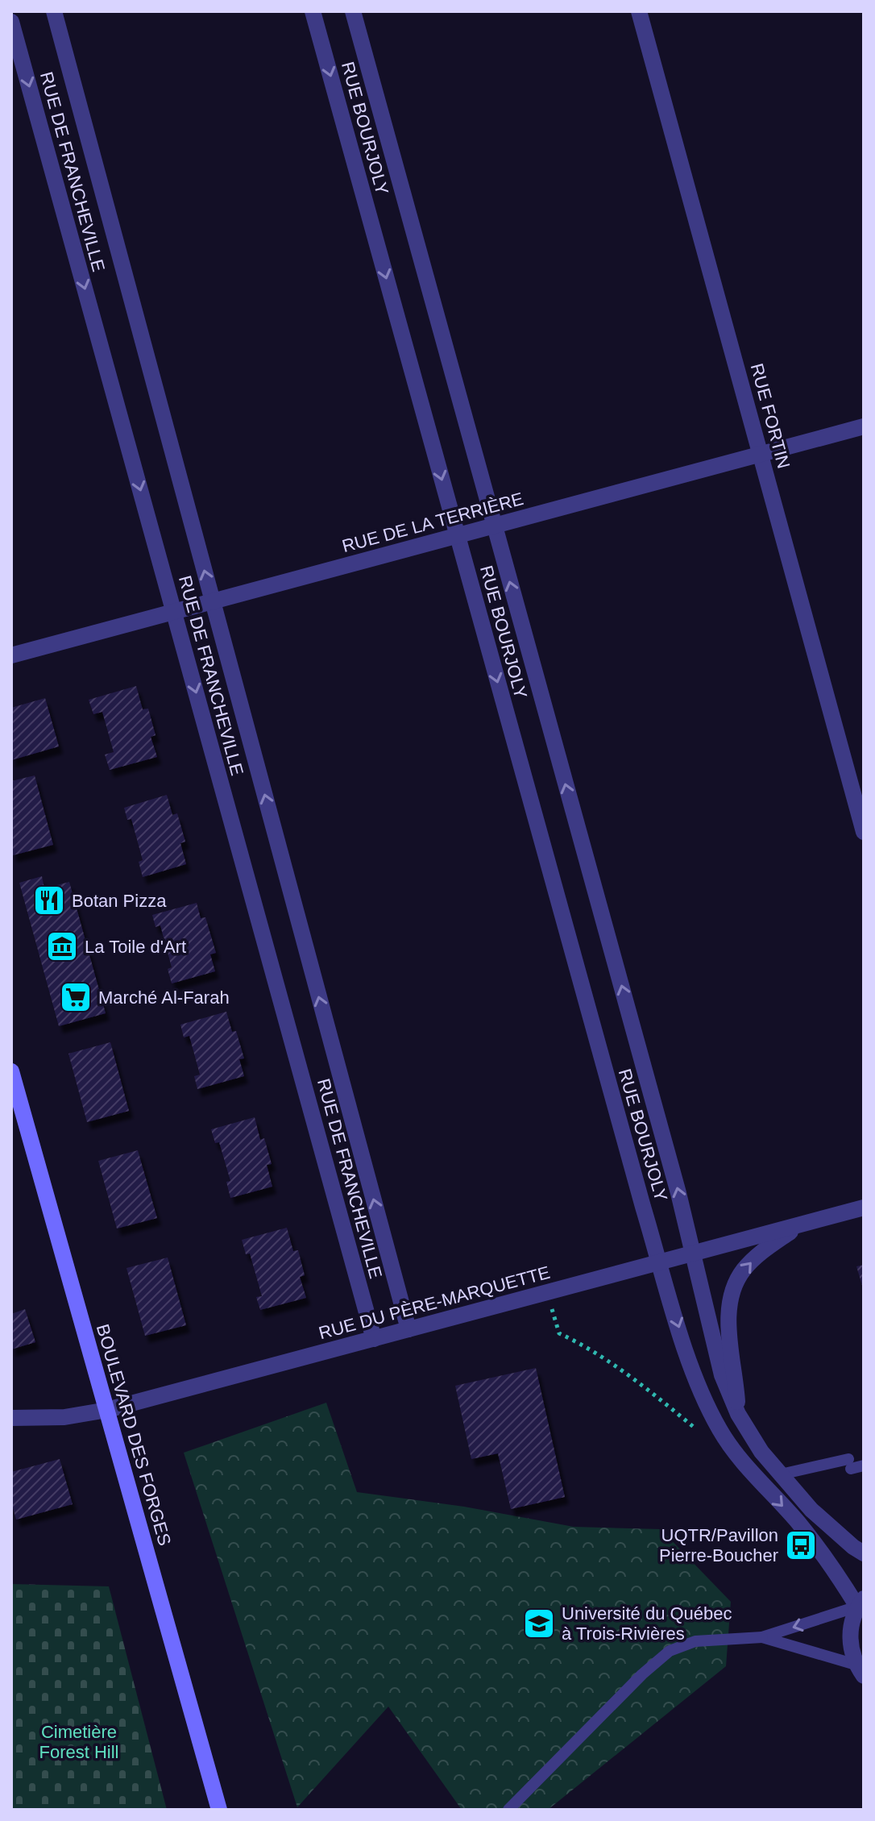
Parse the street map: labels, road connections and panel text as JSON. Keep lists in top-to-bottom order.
{
  "streets": {
    "main road": ["BOULEVARD DES FORGES"],
    "street": [
      "RUE BOURJOLY",
      "RUE DE FRANCHEVILLE",
      "RUE FORTIN",
      "RUE DE LA TERRIÈRE",
      "RUE DU PÈRE-MARQUETTE"
    ]
  },
  "crossings": [
    ["RUE BOURJOLY", "RUE DE LA TERRIÈRE"],
    ["RUE BOURJOLY", "RUE DU PÈRE-MARQUETTE"],
    ["RUE DE FRANCHEVILLE", "RUE DE LA TERRIÈRE"],
    ["RUE DE FRANCHEVILLE", "RUE DU PÈRE-MARQUETTE"],
    ["RUE FORTIN", "RUE DE LA TERRIÈRE"],
    ["RUE DU PÈRE-MARQUETTE", "BOULEVARD DES FORGES"]
  ],
  "parks": ["Cimetière Forest Hill"],
  "places": {
    "restaurant": ["Botan Pizza"],
    "museum": ["La Toile d'Art"],
    "supermarket": ["Marché Al-Farah"],
    "bus stop": ["UQTR/Pavillon Pierre-Boucher"],
    "school or university": ["Université du Québec à Trois-Rivières"]
  }
}
